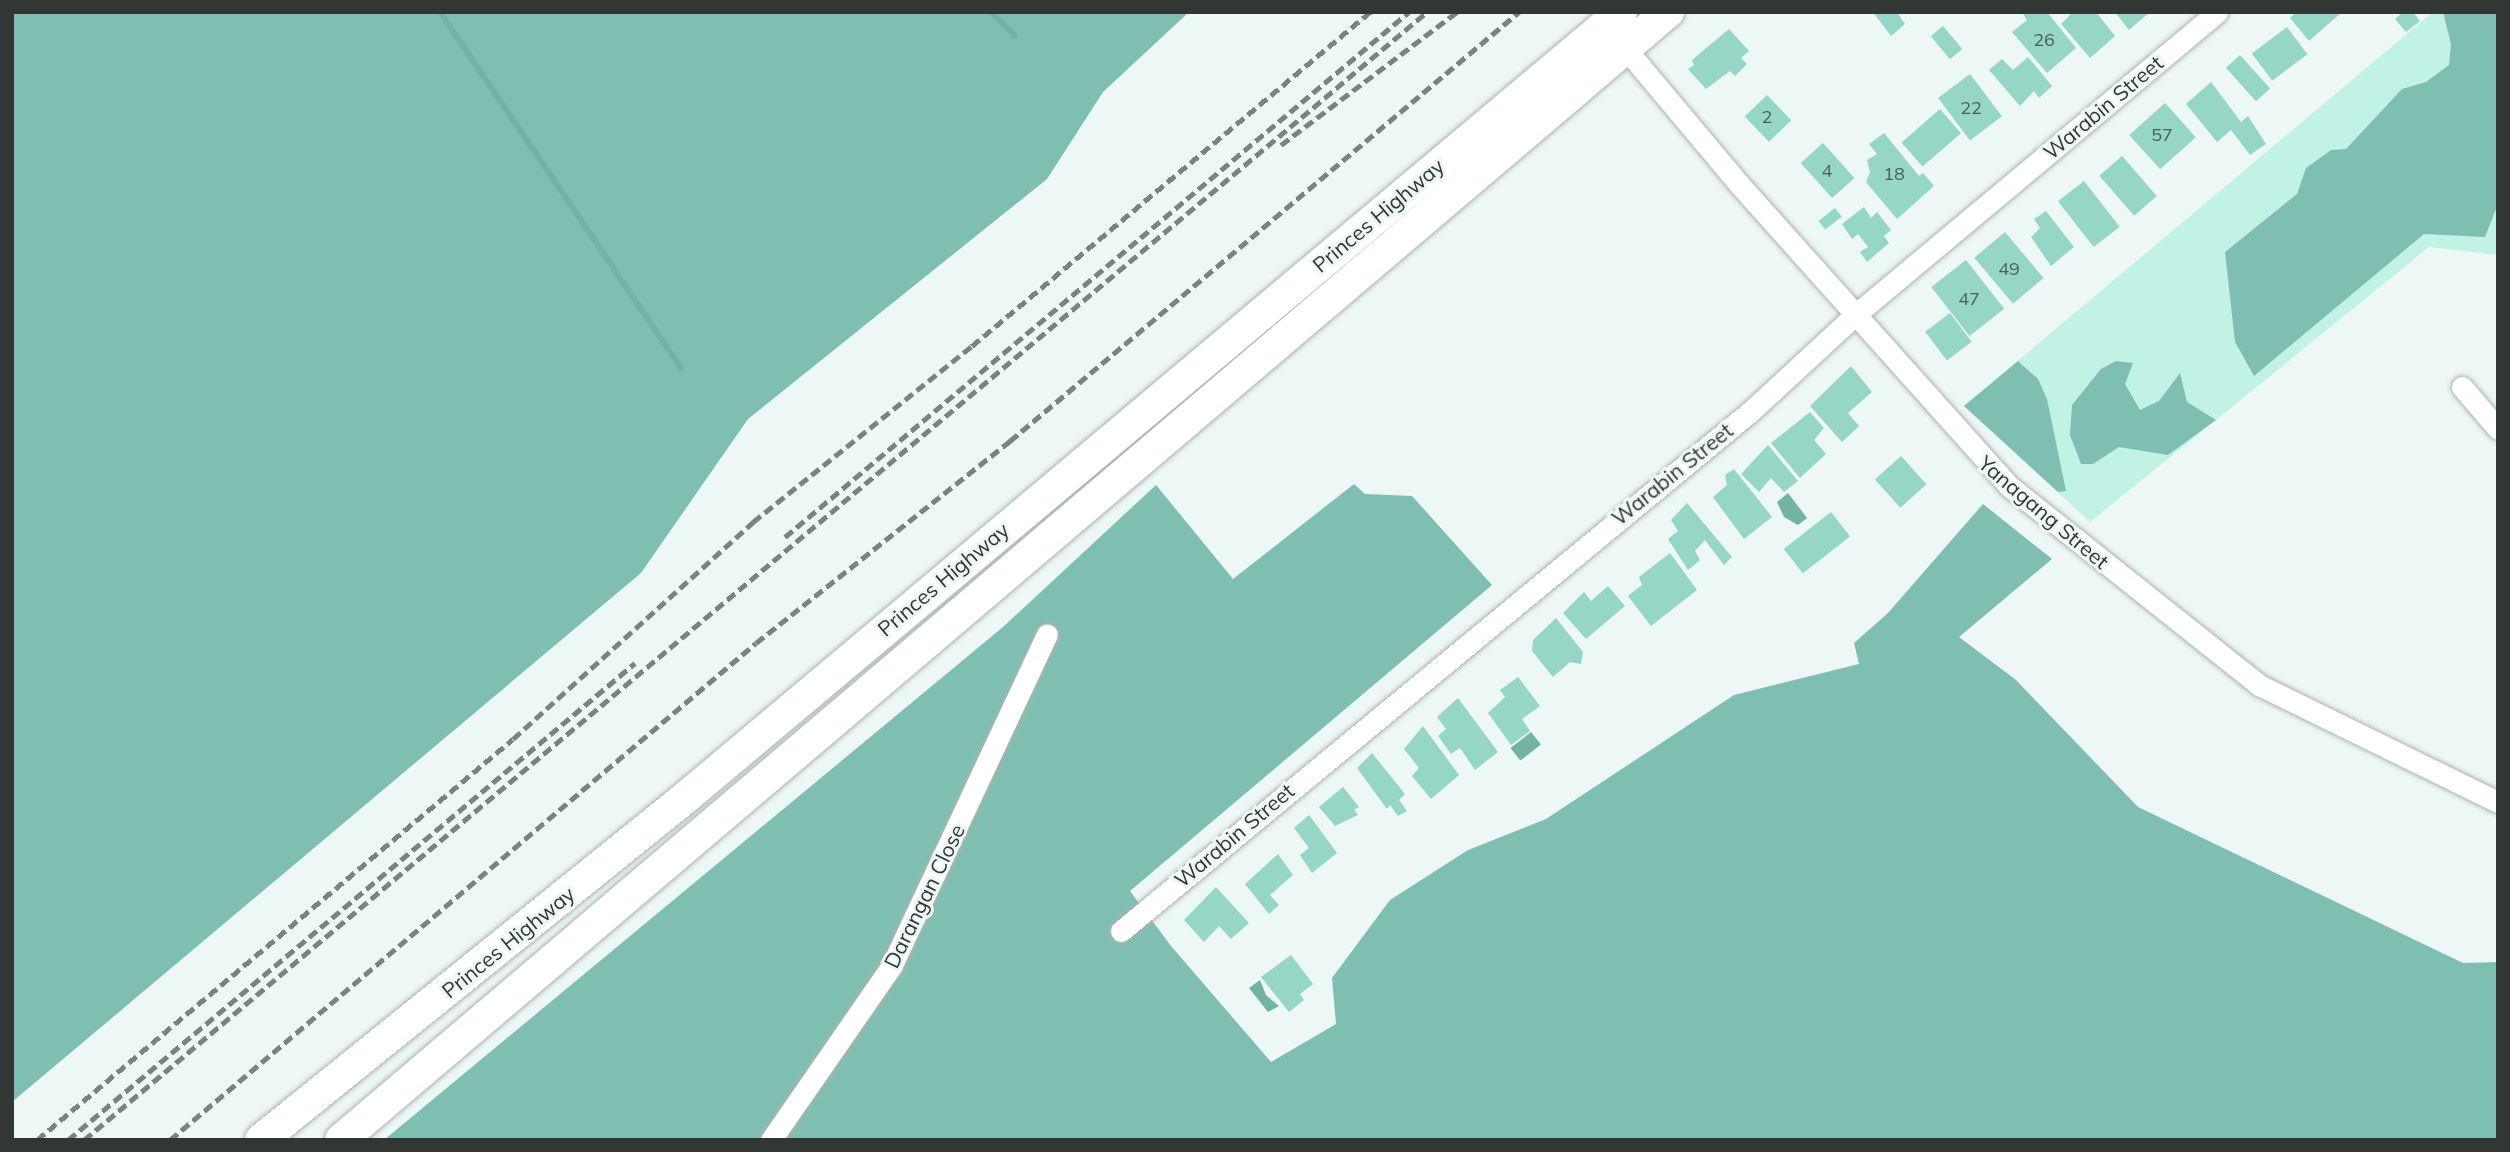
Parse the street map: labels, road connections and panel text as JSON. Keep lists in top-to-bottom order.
{
  "streets": {
    "highway": ["Princes Highway"],
    "street": ["Warabin Street", "Yanagang Street", "Darangan Close"]
  },
  "crossings": [
    ["Warabin Street", "Yanagang Street"],
    ["Princes Highway", "Yanagang Street"]
  ],
  "house_numbers": [
    "26",
    "22",
    "2",
    "57",
    "4",
    "18",
    "49",
    "47"
  ]
}
